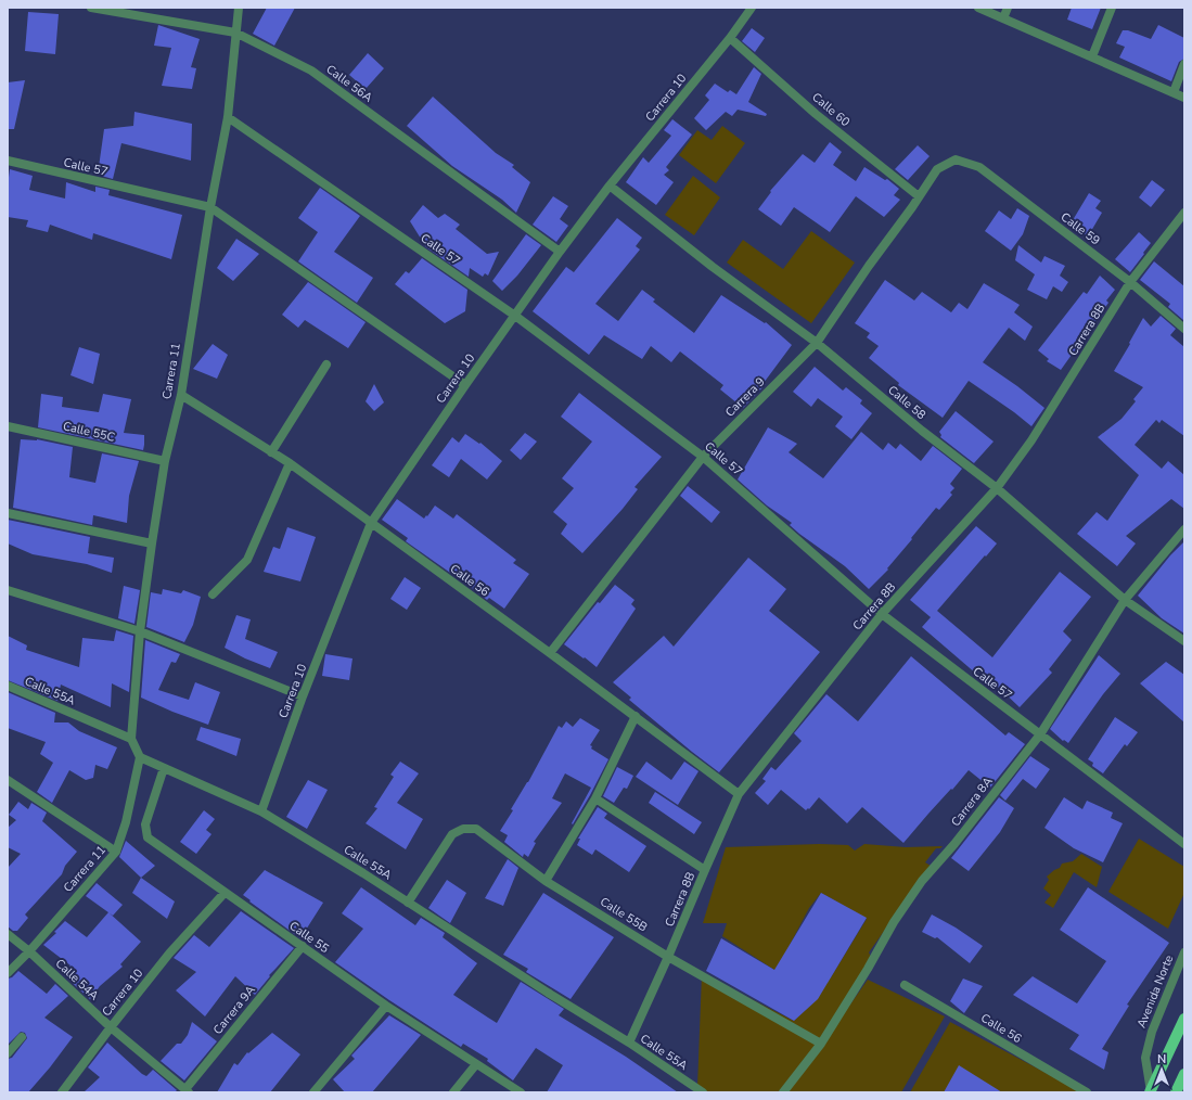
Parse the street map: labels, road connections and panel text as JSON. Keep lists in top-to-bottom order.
{
  "streets": {
    "main road": ["Avenida Norte"],
    "street": [
      "Calle 56A",
      "Carrera 10",
      "Calle 60",
      "Calle 57",
      "Calle 59",
      "Carrera 8B",
      "Carrera 11",
      "Carrera 9",
      "Calle 58",
      "Calle 55C",
      "Calle 56",
      "Calle 55A",
      "Carrera 8A",
      "Calle 55B",
      "Calle 55",
      "Calle 54A",
      "Carrera 9A"
    ]
  },
  "crossings": [
    ["Calle 56A", "Carrera 10"],
    ["Calle 56A", "Carrera 11"],
    ["Carrera 10", "Calle 60"],
    ["Carrera 10", "Calle 57"],
    ["Carrera 10", "Calle 58"],
    ["Carrera 10", "Calle 56"],
    ["Carrera 10", "Calle 55A"],
    ["Carrera 10", "Calle 55"],
    ["Carrera 10", "Calle 54A"],
    ["Calle 60", "Carrera 9"],
    ["Calle 57", "Carrera 8B"],
    ["Calle 57", "Carrera 11"],
    ["Calle 57", "Carrera 9"],
    ["Calle 57", "Carrera 8A"],
    ["Calle 59", "Carrera 8B"],
    ["Calle 59", "Carrera 9"],
    ["Carrera 8B", "Calle 58"],
    ["Carrera 8B", "Calle 56"],
    ["Carrera 8B", "Calle 55A"],
    ["Carrera 8B", "Calle 55B"],
    ["Carrera 11", "Calle 55C"],
    ["Carrera 11", "Calle 56"],
    ["Carrera 11", "Calle 55A"],
    ["Carrera 11", "Calle 54A"],
    ["Carrera 9", "Calle 58"],
    ["Carrera 9", "Calle 56"],
    ["Calle 58", "Carrera 8A"],
    ["Calle 55A", "Calle 55B"],
    ["Calle 55A", "Calle 55"],
    ["Carrera 8A", "Calle 55B"],
    ["Calle 55", "Carrera 9A"],
    ["Calle 54A", "Carrera 9A"]
  ],
  "north": "top"
}
